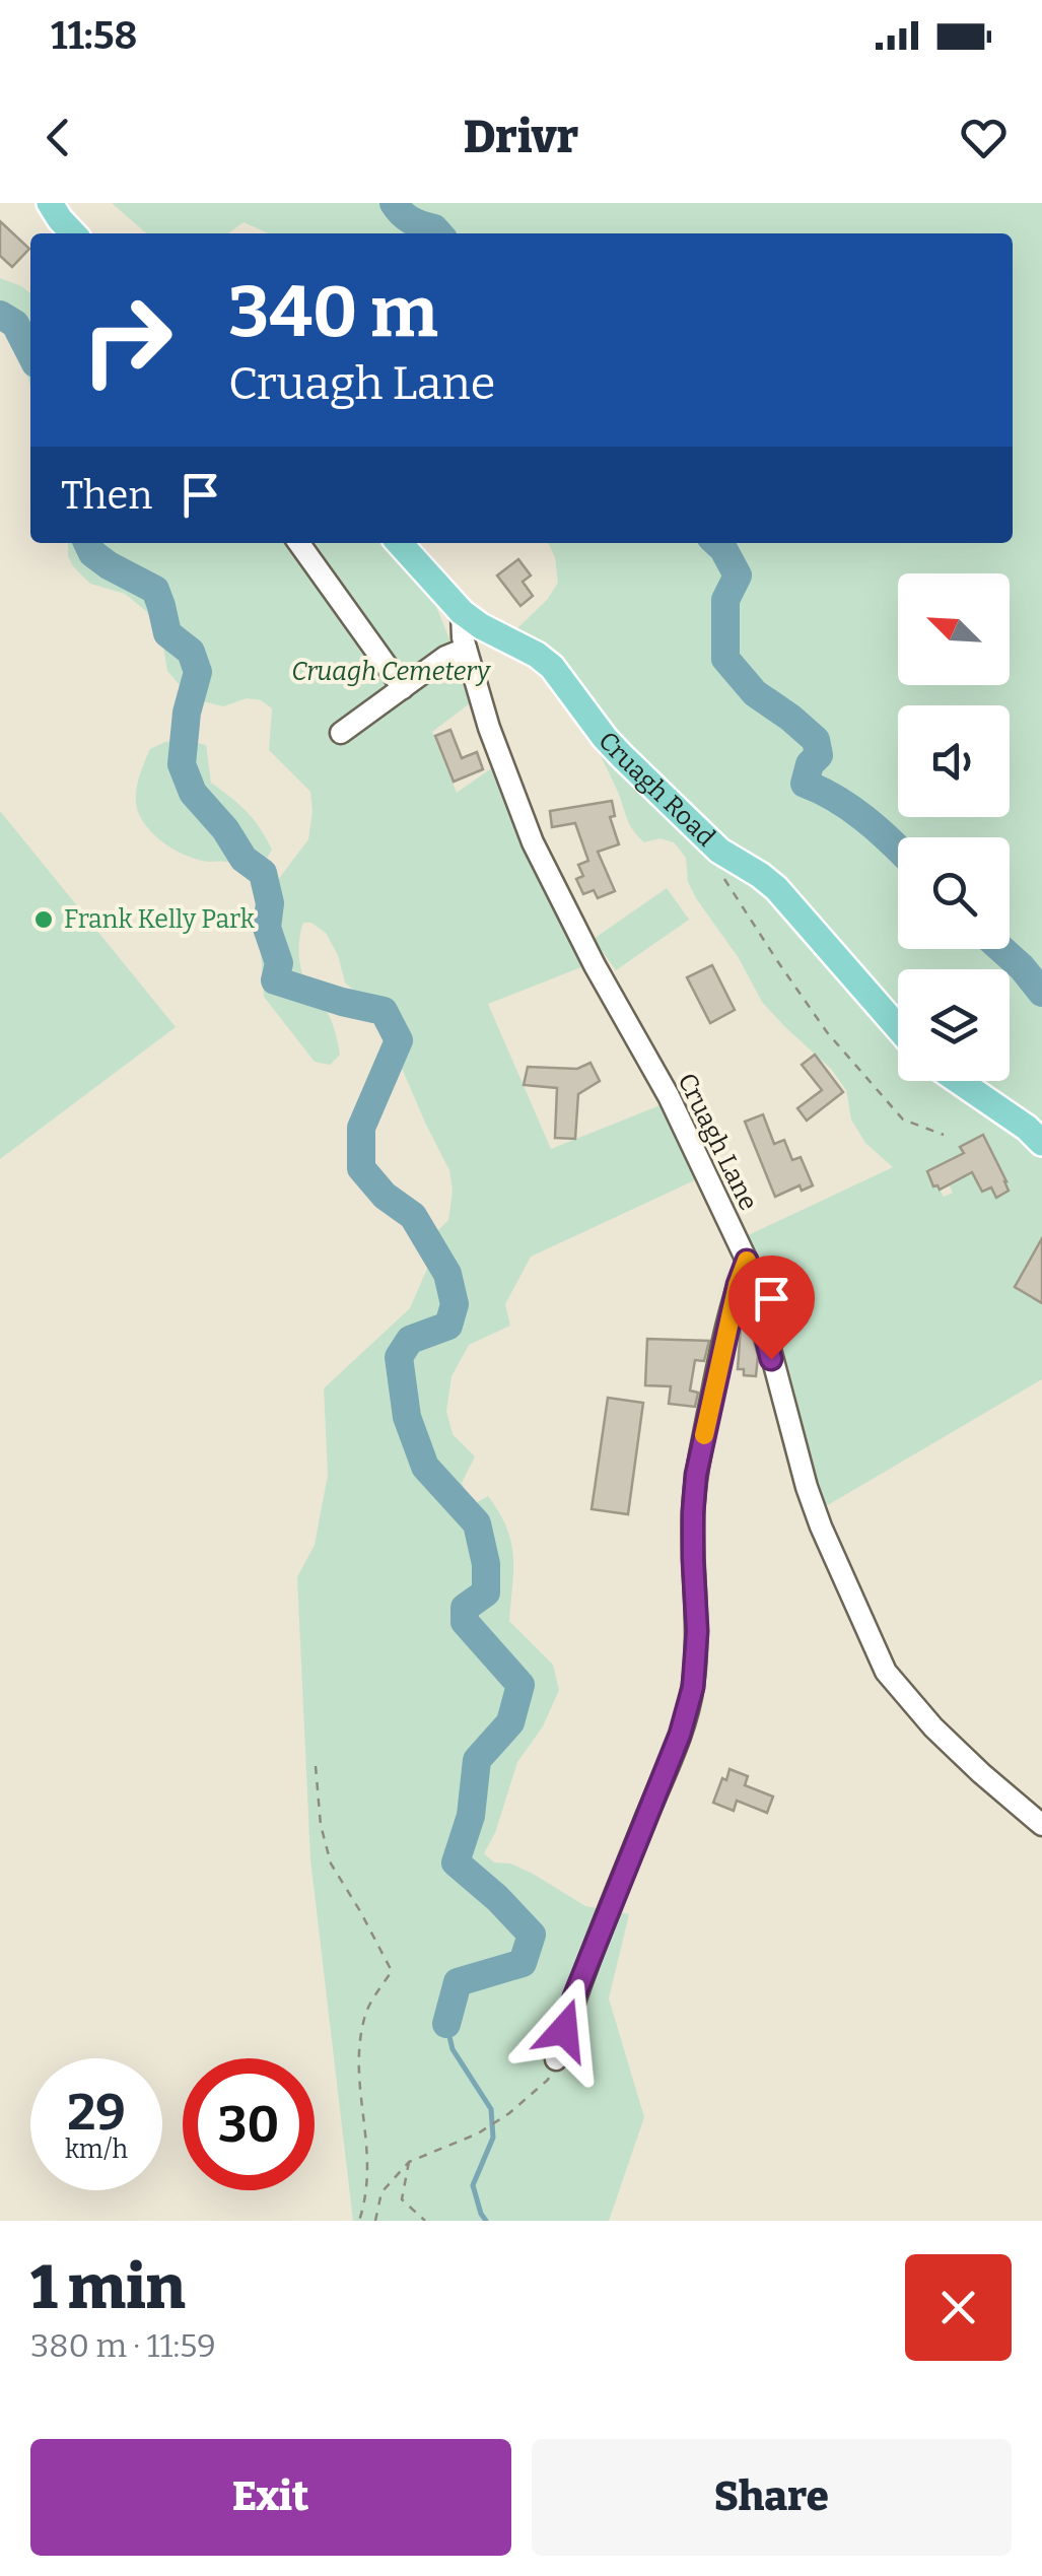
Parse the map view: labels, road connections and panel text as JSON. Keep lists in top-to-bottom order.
{
  "streets": {
    "main road": ["Cruagh Road"],
    "street": ["Cruagh Lane"]
  },
  "crossings": [
    ["Cruagh Road", "Cruagh Lane"]
  ],
  "parks": ["Cruagh Cemetery"],
  "places": ["Frank Kelly Park"],
  "north": "top left",
  "page": {
    "status": "11:58",
    "header": "Drivr",
    "turn": ["340 m", "Cruagh Lane"],
    "then": "Then",
    "speed": "29 km/h",
    "limit": "30",
    "heading": ["1 min", "380 m · 11:59"],
    "buttons": ["Exit", "Share"]
  }
}
